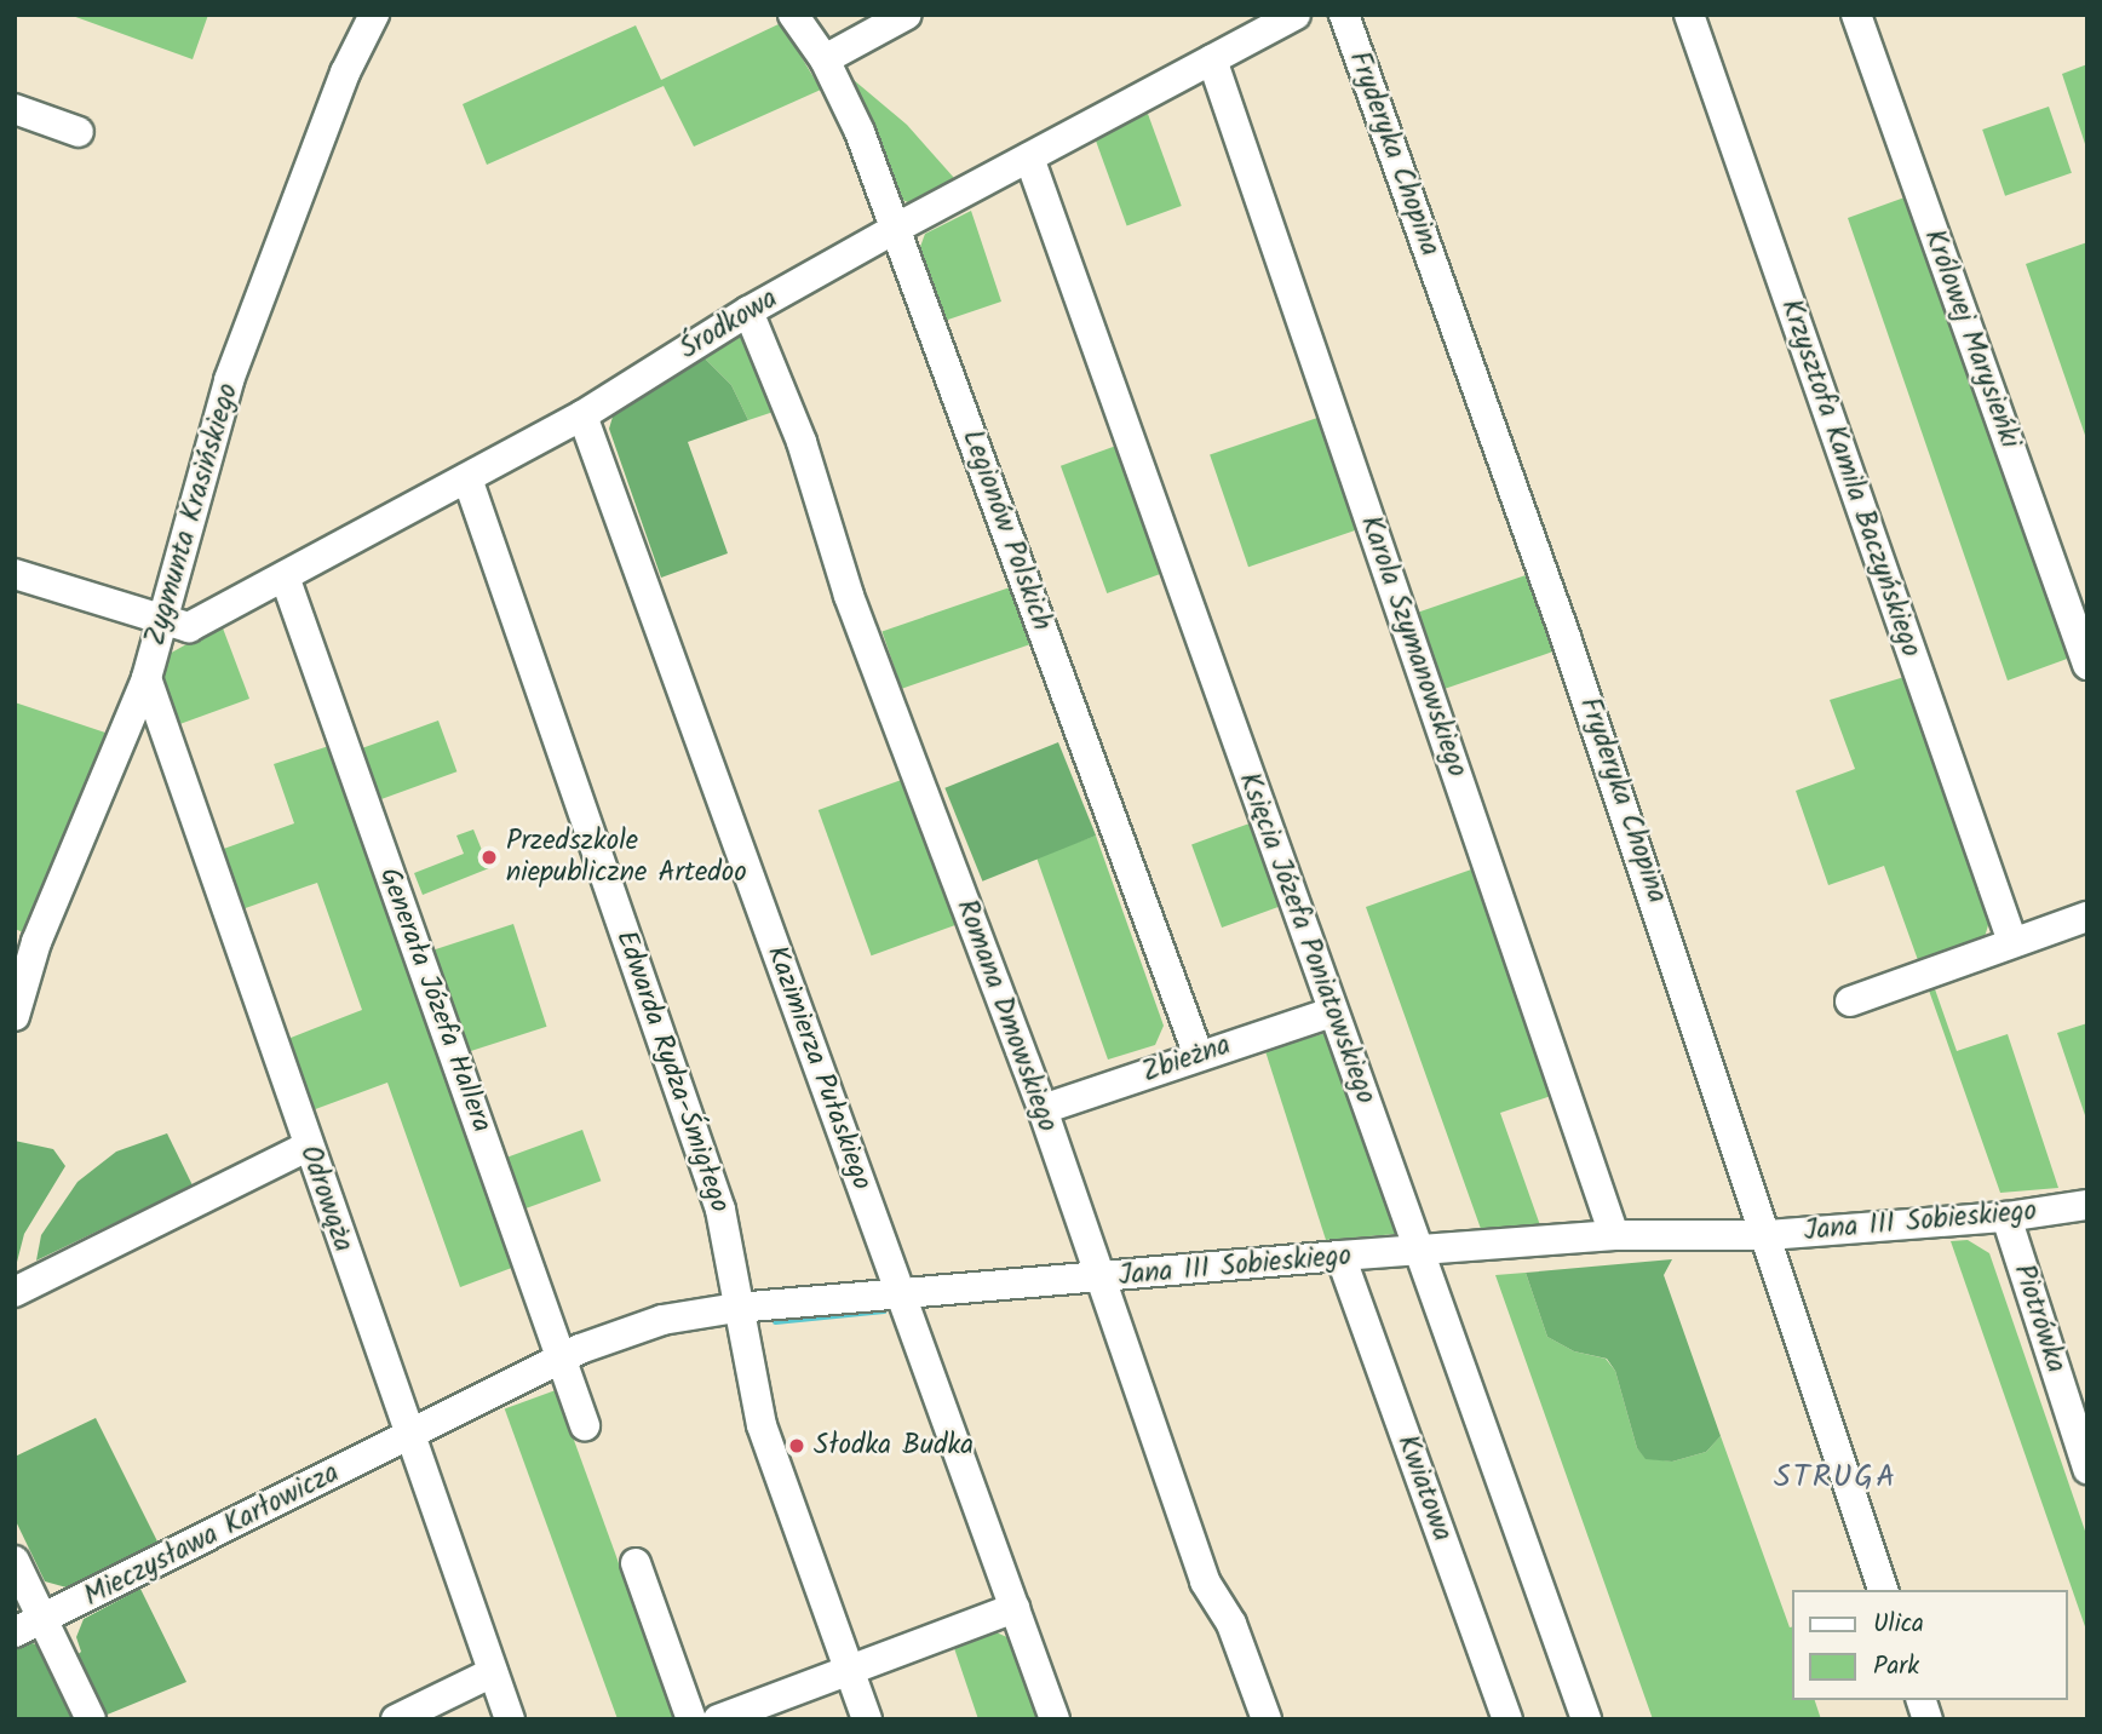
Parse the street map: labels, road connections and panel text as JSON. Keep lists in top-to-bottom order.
{
  "streets": {
    "street": [
      "Fryderyka Chopina",
      "Środkowa",
      "Królowej Marysieńki",
      "Krzysztofa Kamila Baczyńskiego",
      "Zygmunta Krasińskiego",
      "Legionów Polskich",
      "Karola Szymanowskiego",
      "Księcia Józefa Poniatowskiego",
      "Generała Józefa Hallera",
      "Romana Dmowskiego",
      "Zbieżna",
      "Kazimierza Pułaskiego",
      "Edwarda Rydza-Śmigłego",
      "Odrowąża",
      "Jana III Sobieskiego",
      "Piotrówka",
      "Kwiatowa",
      "Mieczysława Karłowicza"
    ]
  },
  "crossings": [
    ["Fryderyka Chopina", "Jana III Sobieskiego"],
    ["Środkowa", "Zygmunta Krasińskiego"],
    ["Środkowa", "Legionów Polskich"],
    ["Środkowa", "Karola Szymanowskiego"],
    ["Środkowa", "Księcia Józefa Poniatowskiego"],
    ["Środkowa", "Generała Józefa Hallera"],
    ["Środkowa", "Romana Dmowskiego"],
    ["Środkowa", "Kazimierza Pułaskiego"],
    ["Środkowa", "Edwarda Rydza-Śmigłego"],
    ["Zygmunta Krasińskiego", "Odrowąża"],
    ["Legionów Polskich", "Zbieżna"],
    ["Karola Szymanowskiego", "Jana III Sobieskiego"],
    ["Księcia Józefa Poniatowskiego", "Zbieżna"],
    ["Księcia Józefa Poniatowskiego", "Jana III Sobieskiego"],
    ["Generała Józefa Hallera", "Jana III Sobieskiego"],
    ["Romana Dmowskiego", "Zbieżna"],
    ["Romana Dmowskiego", "Jana III Sobieskiego"],
    ["Kazimierza Pułaskiego", "Jana III Sobieskiego"],
    ["Edwarda Rydza-Śmigłego", "Jana III Sobieskiego"],
    ["Odrowąża", "Jana III Sobieskiego"],
    ["Odrowąża", "Mieczysława Karłowicza"],
    ["Jana III Sobieskiego", "Piotrówka"],
    ["Jana III Sobieskiego", "Kwiatowa"],
    ["Jana III Sobieskiego", "Mieczysława Karłowicza"]
  ],
  "districts": ["STRUGA"],
  "places": ["Przedszkole niepubliczne Artedoo", "Słodka Budka"],
  "legend": ["Ulica", "Park"]
}
